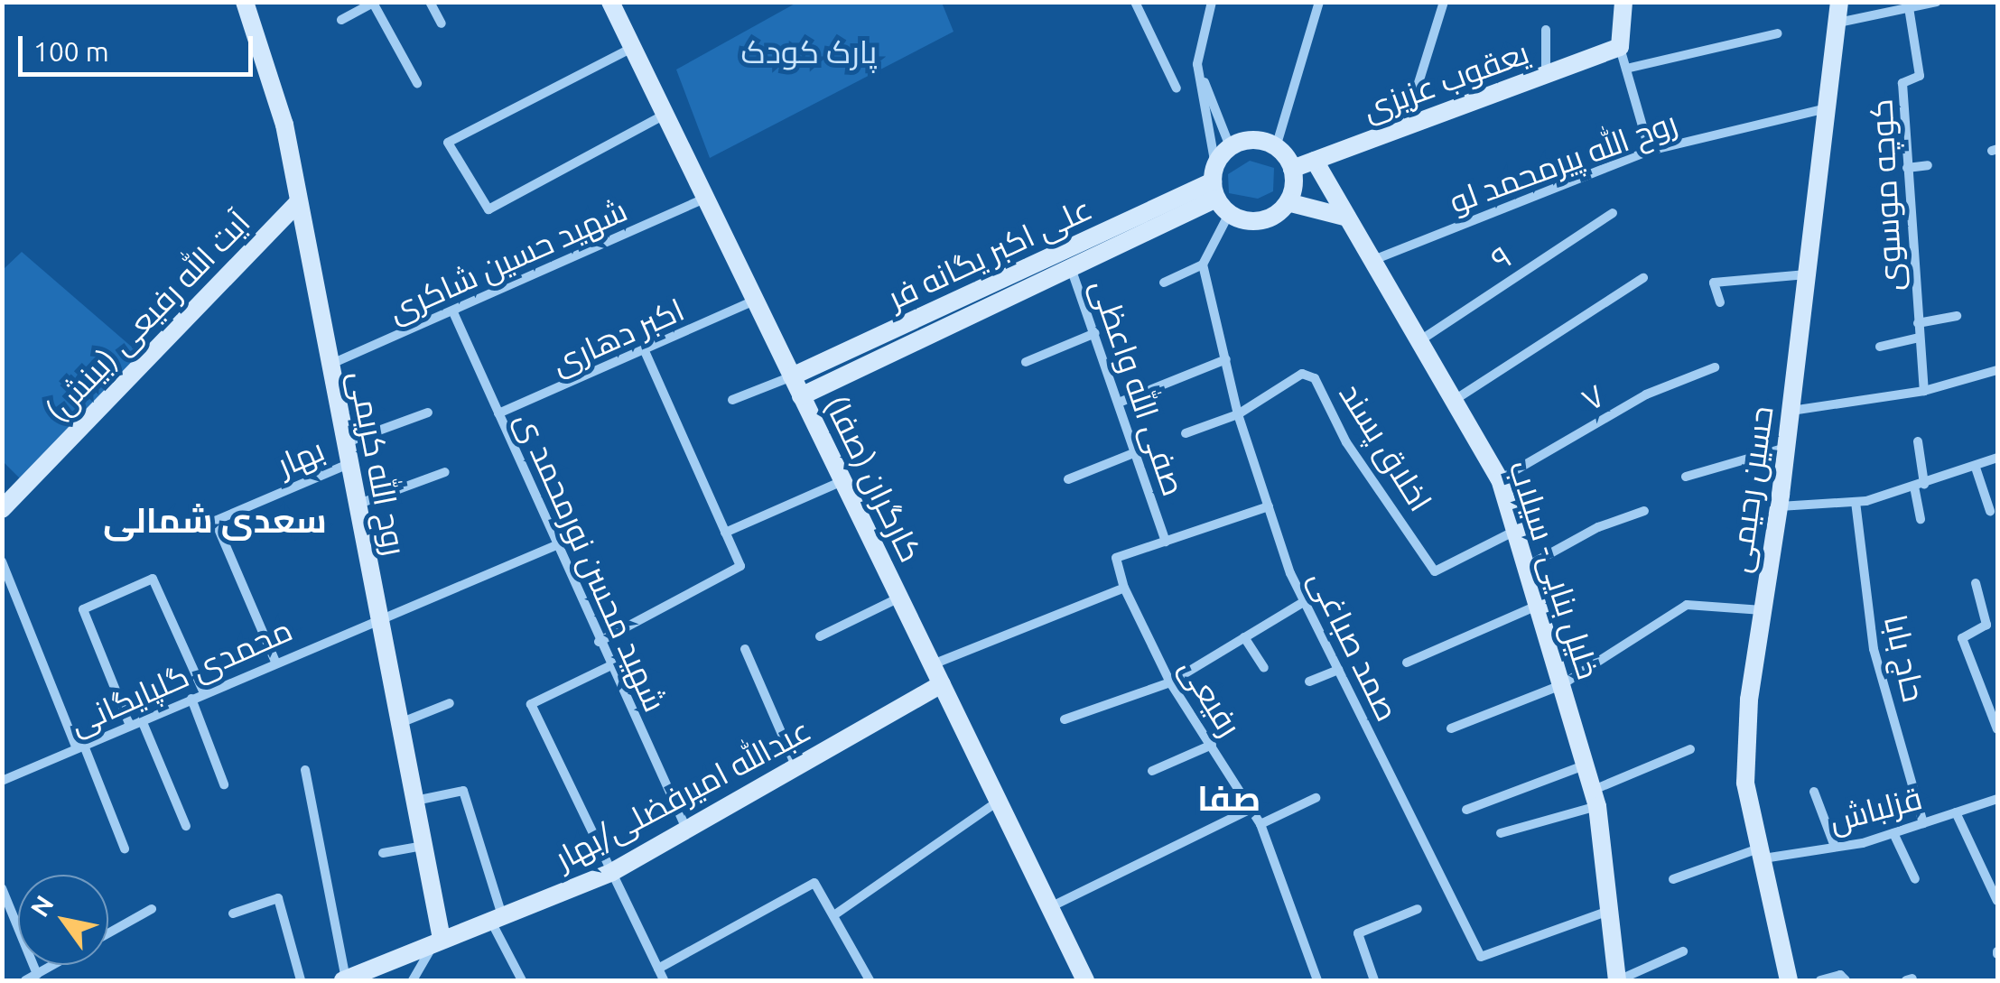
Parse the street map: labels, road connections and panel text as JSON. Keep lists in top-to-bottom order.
{
  "streets": {
    "street": [
      "یعقوب عزیزی",
      "روح الله پیرمحمد لو",
      "کوچه موسوی",
      "علی اکبر یگانه فر",
      "۹",
      "شهید حسین شاکری",
      "آیت الله رفیعی (بینش)",
      "اکبر دهاری",
      "صفی الله واعظی",
      "۷",
      "اخلاق پسند",
      "بهار",
      "روح الله کریمی",
      "کارگران (صفا)",
      "حسین رحیمی",
      "شهید محسن نورمحمد ی",
      "خلیل بنایی- سیلاب",
      "صمد صباغی",
      "حاج بابا",
      "محمدی گلپایگانی",
      "رفیعی",
      "عبدالله امیرفضلی/بهار",
      "قزلباش"
    ]
  },
  "crossings": [
    ["یعقوب عزیزی", "علی اکبر یگانه فر"],
    ["یعقوب عزیزی", "خلیل بنایی- سیلاب"],
    ["روح الله پیرمحمد لو", "حسین رحیمی"],
    ["روح الله پیرمحمد لو", "خلیل بنایی- سیلاب"],
    ["علی اکبر یگانه فر", "صفی الله واعظی"],
    ["علی اکبر یگانه فر", "کارگران (صفا)"],
    ["۹", "خلیل بنایی- سیلاب"],
    ["شهید حسین شاکری", "روح الله کریمی"],
    ["شهید حسین شاکری", "کارگران (صفا)"],
    ["شهید حسین شاکری", "شهید محسن نورمحمد ی"],
    ["آیت الله رفیعی (بینش)", "روح الله کریمی"],
    ["اکبر دهاری", "کارگران (صفا)"],
    ["اکبر دهاری", "شهید محسن نورمحمد ی"],
    ["۷", "خلیل بنایی- سیلاب"],
    ["اخلاق پسند", "خلیل بنایی- سیلاب"],
    ["اخلاق پسند", "صمد صباغی"],
    ["بهار", "روح الله کریمی"],
    ["بهار", "محمدی گلپایگانی"],
    ["روح الله کریمی", "محمدی گلپایگانی"],
    ["روح الله کریمی", "عبدالله امیرفضلی/بهار"],
    ["کارگران (صفا)", "عبدالله امیرفضلی/بهار"],
    ["حسین رحیمی", "قزلباش"],
    ["شهید محسن نورمحمد ی", "محمدی گلپایگانی"],
    ["شهید محسن نورمحمد ی", "عبدالله امیرفضلی/بهار"],
    ["خلیل بنایی- سیلاب", "صمد صباغی"],
    ["حاج بابا", "قزلباش"]
  ],
  "districts": ["سعدی شمالی", "صفا"],
  "parks": ["پارک کودک"],
  "scale_bar": "100 m",
  "north": "top left"
}
